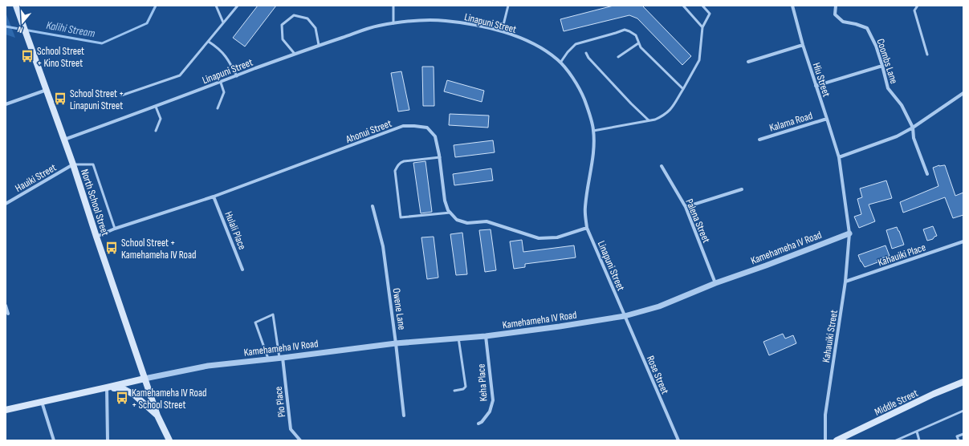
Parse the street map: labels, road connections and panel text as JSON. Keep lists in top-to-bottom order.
{
  "streets": {
    "main road": ["North School Street", "Kamehameha IV Road", "Middle Street"],
    "street": [
      "Linapuni Street",
      "Coombs Lane",
      "Hiu Street",
      "Kalama Road",
      "Ahonui Street",
      "Hauiki Street",
      "Palena Street",
      "Hulali Place",
      "Kahauiki Place",
      "Owene Lane",
      "Kahauiki Street",
      "Rose Street",
      "Keha Place",
      "Pio Place"
    ]
  },
  "crossings": [
    ["Linapuni Street", "North School Street"],
    ["Linapuni Street", "Kamehameha IV Road"],
    ["Linapuni Street", "Rose Street"],
    ["Hiu Street", "Kalama Road"],
    ["Ahonui Street", "North School Street"],
    ["Ahonui Street", "Hulali Place"],
    ["Hauiki Street", "North School Street"],
    ["North School Street", "Kamehameha IV Road"],
    ["Palena Street", "Kamehameha IV Road"],
    ["Kamehameha IV Road", "Owene Lane"],
    ["Kamehameha IV Road", "Kahauiki Street"],
    ["Kamehameha IV Road", "Rose Street"],
    ["Kamehameha IV Road", "Keha Place"],
    ["Kamehameha IV Road", "Pio Place"],
    ["Kahauiki Place", "Kahauiki Street"]
  ],
  "water": ["Kalihi Stream"],
  "places": {
    "bus stop": [
      "School Street + Kino Street",
      "School Street + Linapuni Street",
      "School Street + Kamehameha IV Road",
      "Kamehameha IV Road + School Street"
    ]
  },
  "north": "bottom"
}
